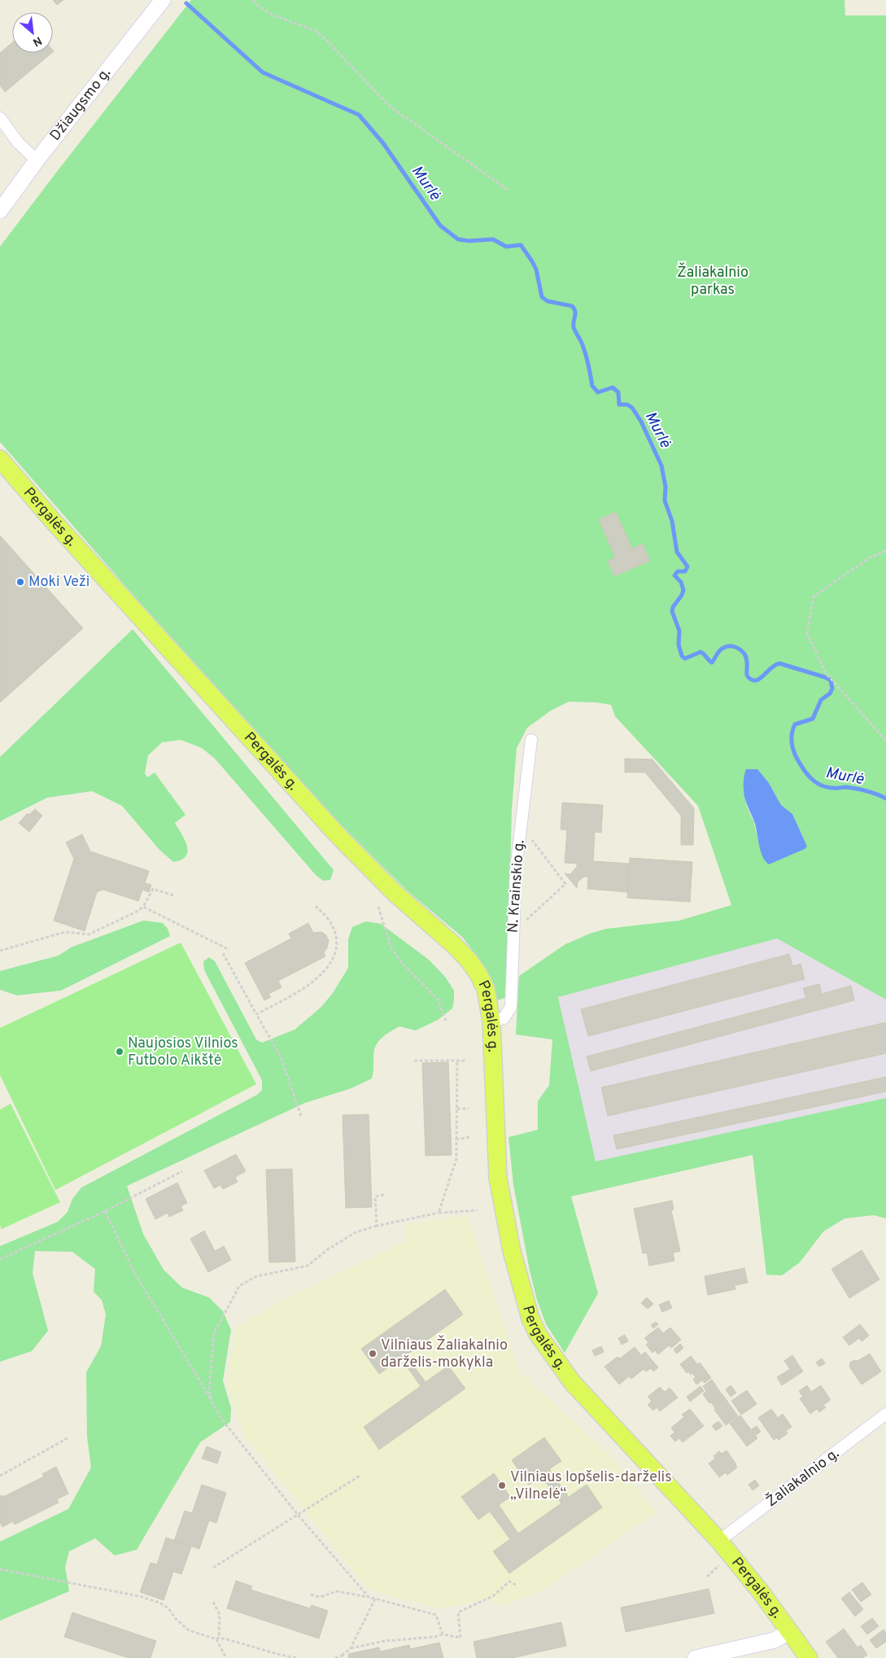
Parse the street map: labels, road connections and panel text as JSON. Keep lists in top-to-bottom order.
{
  "streets": {
    "main road": ["Pergalės g."],
    "street": ["Džiaugsmo g.", "N. Krainskio g.", "Žaliakalnio g."]
  },
  "crossings": [
    ["Pergalės g.", "N. Krainskio g."],
    ["Pergalės g.", "Žaliakalnio g."]
  ],
  "water": ["Murlė"],
  "parks": ["Žaliakalnio parkas"],
  "places": [
    "Moki Veži",
    "Naujosios Vilnios Futbolo Aikštė",
    "Vilniaus Žaliakalnio darželis-mokykla",
    "Vilniaus lopšelis-darželis „Vilnelė“"
  ],
  "north": "bottom right"
}
